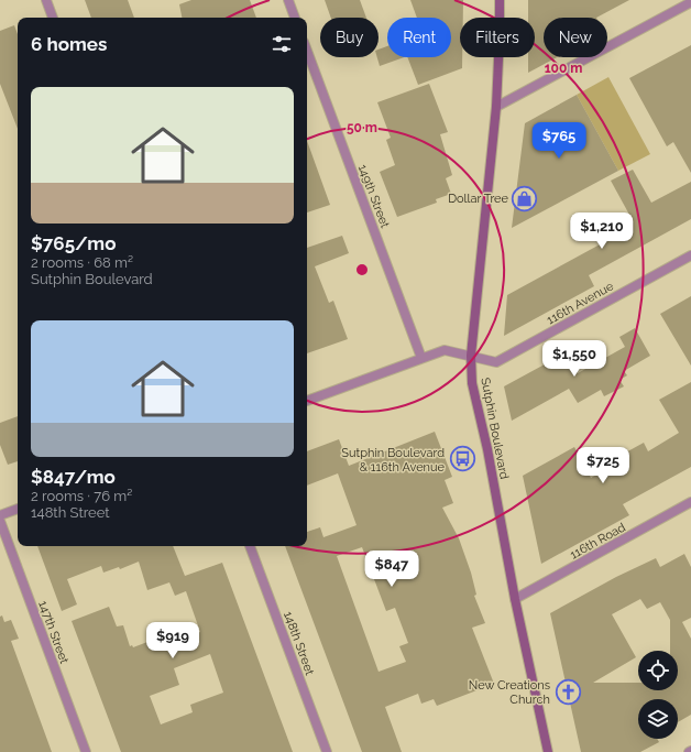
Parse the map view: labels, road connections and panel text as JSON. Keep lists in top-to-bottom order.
{
  "streets": {
    "main road": ["Sutphin Boulevard"],
    "street": [
      "149th Street",
      "116th Avenue",
      "116th Road",
      "147th Street",
      "148th Street"
    ]
  },
  "crossings": [
    ["149th Street", "116th Avenue"],
    ["116th Avenue", "Sutphin Boulevard"],
    ["Sutphin Boulevard", "116th Road"]
  ],
  "places": {
    "shop": ["Dollar Tree"],
    "bus stop": ["Sutphin Boulevard & 116th Avenue"],
    "church": ["New Creations Church"]
  },
  "page": {
    "chip": [
      "Buy",
      "Rent",
      "Filters",
      "New"
    ],
    "heading": "6 homes",
    "list": [
      {
        "name": "$765/mo",
        "note": "2 rooms · 68 m² · Sutphin Boulevard"
      },
      {
        "name": "$847/mo",
        "note": "2 rooms · 76 m² · 148th Street"
      }
    ],
    "price": [
      "$765",
      "$1,210",
      "$1,550",
      "$725",
      "$847",
      "$919"
    ]
  },
  "rings": ["100 m", "50 m"]
}
